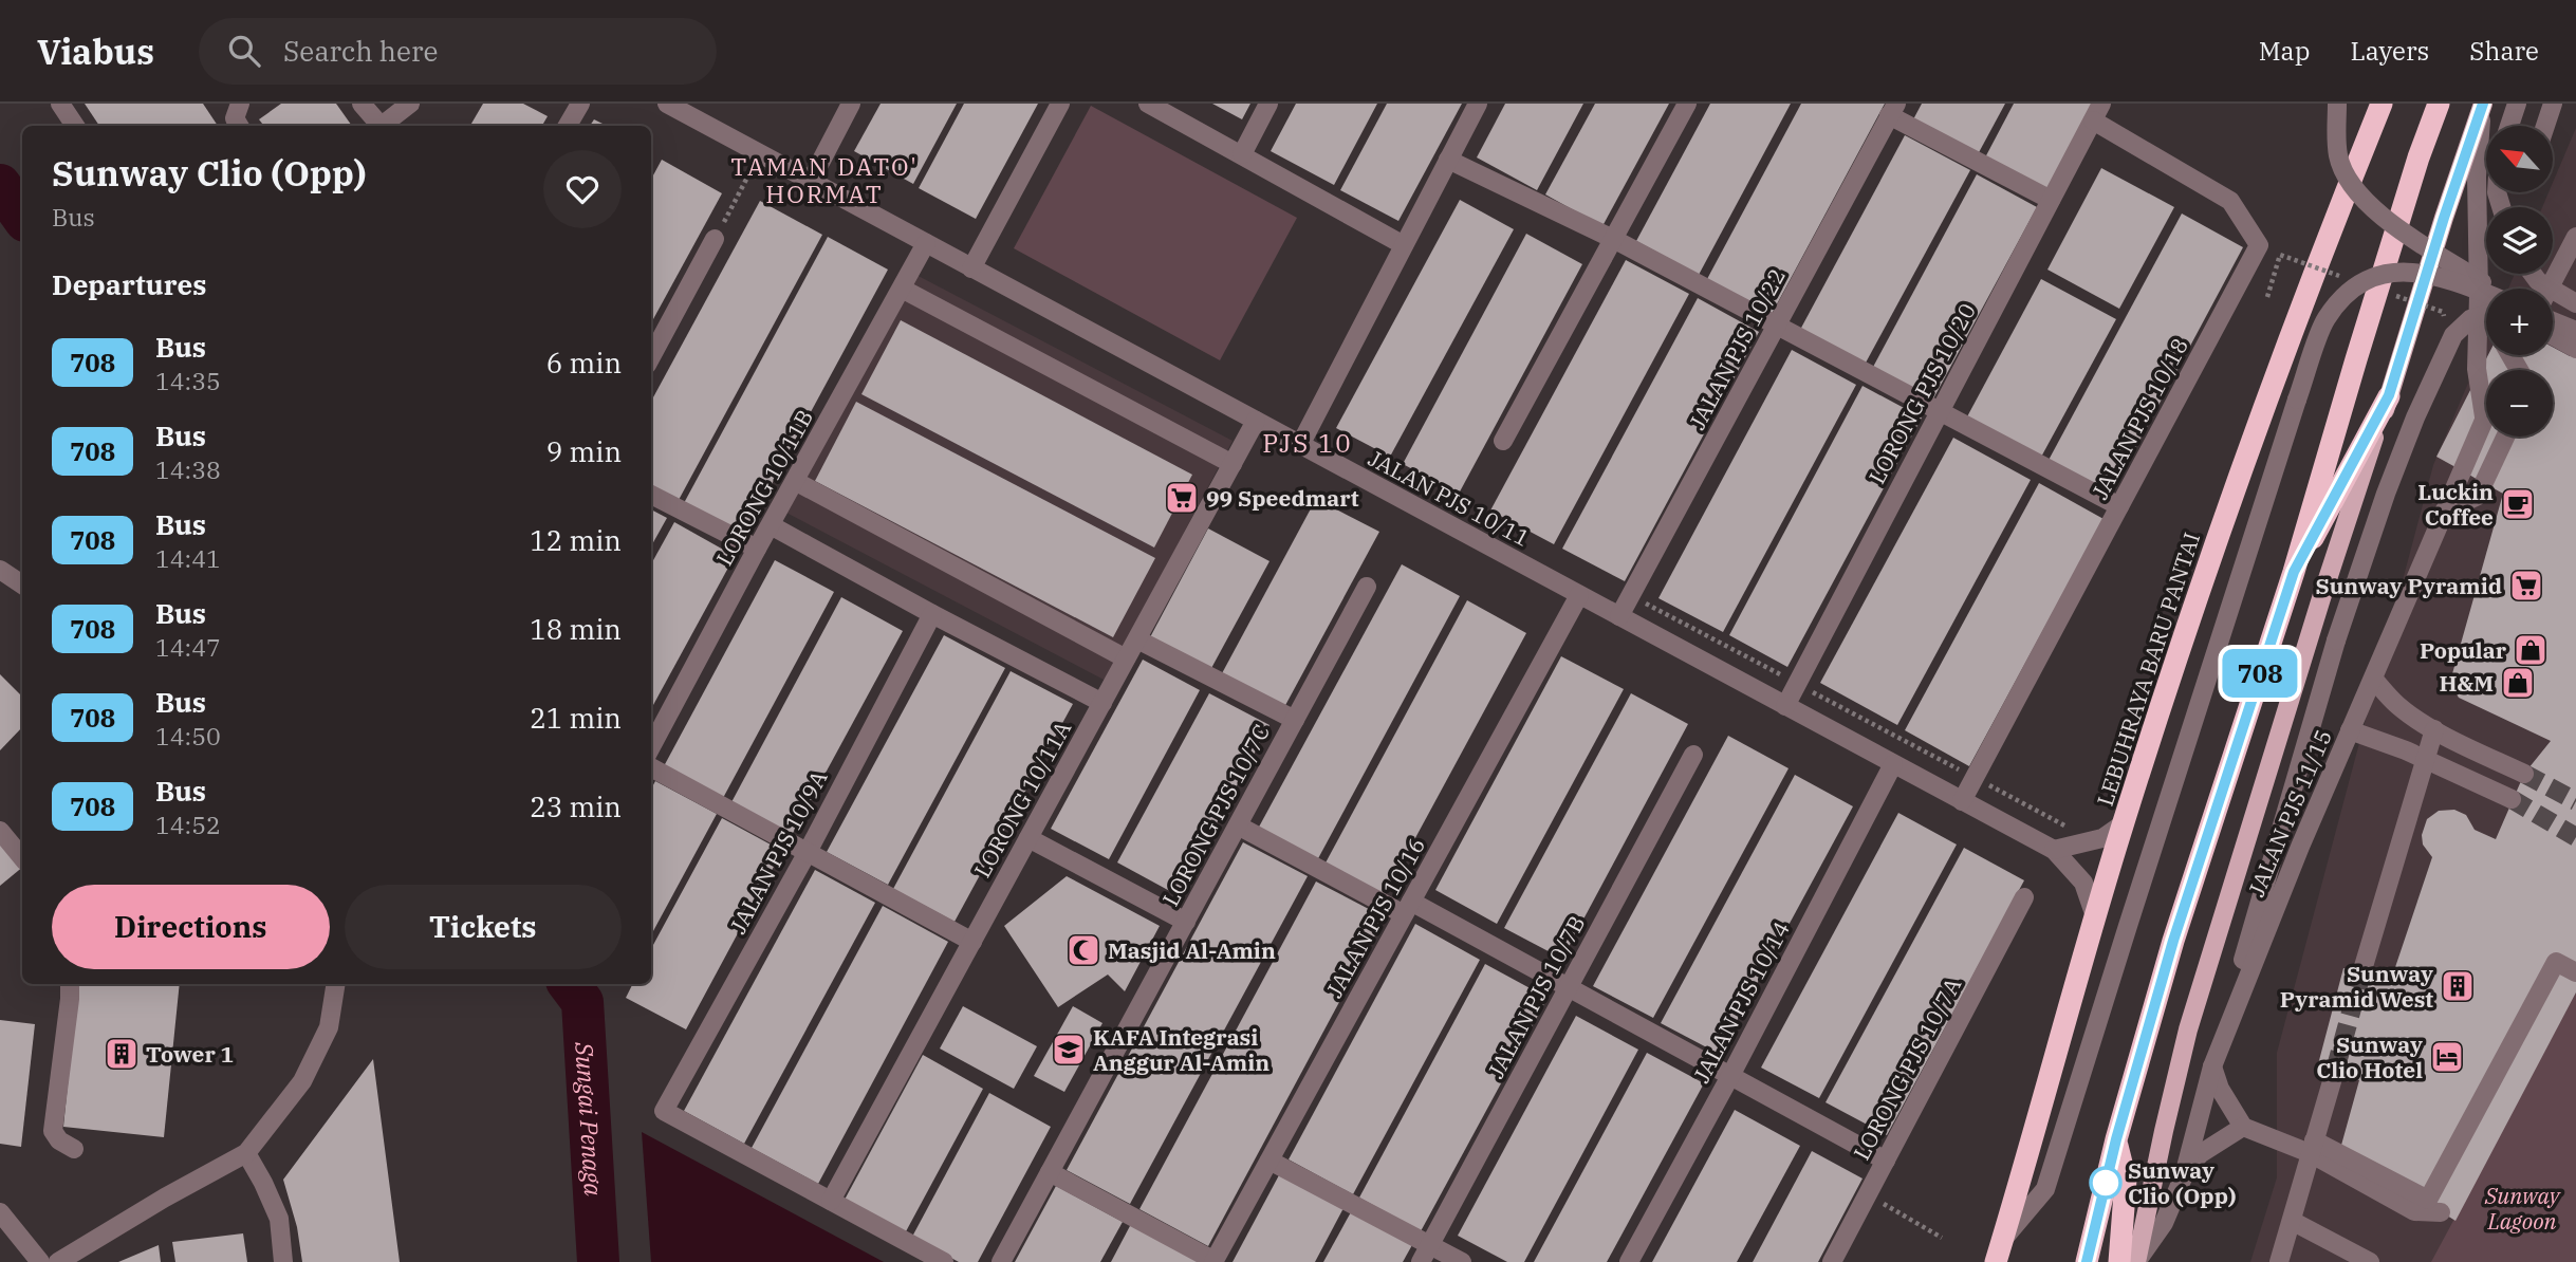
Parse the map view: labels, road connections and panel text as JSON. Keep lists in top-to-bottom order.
{
  "streets": {
    "highway": ["LEBUHRAYA BARU PANTAI"],
    "street": [
      "JALAN PJS 10/22",
      "LORONG PJS 10/20",
      "JALAN PJS 10/18",
      "LORONG 10/11B",
      "JALAN PJS 10/11",
      "LORONG 10/11A",
      "JALAN PJS 11/15",
      "LORONG PJS 10/7C",
      "JALAN PJS 10/9A",
      "JALAN PJS 10/16",
      "JALAN PJS 10/7B",
      "JALAN PJS 10/14",
      "LORONG PJS 10/7A"
    ]
  },
  "crossings": [
    ["JALAN PJS 10/22", "JALAN PJS 10/11"],
    ["LORONG PJS 10/20", "JALAN PJS 10/18"],
    ["LORONG PJS 10/20", "JALAN PJS 10/11"],
    ["JALAN PJS 10/18", "JALAN PJS 10/11"],
    ["LORONG 10/11B", "JALAN PJS 10/11"],
    ["JALAN PJS 10/11", "LEBUHRAYA BARU PANTAI"],
    ["JALAN PJS 10/11", "LORONG 10/11A"],
    ["JALAN PJS 10/11", "JALAN PJS 10/16"],
    ["JALAN PJS 10/11", "JALAN PJS 10/14"],
    ["LORONG 10/11A", "JALAN PJS 10/9A"]
  ],
  "districts": ["TAMAN DATO' HORMAT", "PJS 10"],
  "water": ["Sungai Penaga"],
  "parks": ["Sunway Lagoon"],
  "places": {
    "supermarket": ["99 Speedmart", "Sunway Pyramid"],
    "cafe": ["Luckin Coffee"],
    "shop": ["Popular", "H&M"],
    "mosque": ["Masjid Al-Amin"],
    "building": ["Sunway Pyramid West", "Tower 1"],
    "school or university": ["KAFA Integrasi Anggur Al-Amin"],
    "hotel": ["Sunway Clio Hotel"],
    "other": ["Sunway Clio (Opp)"]
  },
  "lines": ["bus line 708"],
  "north": "top left",
  "page": {
    "header": "Viabus",
    "search": "Search here",
    "nav": ["Map", "Layers", "Share"],
    "on_map": "708",
    "map_buttons": ["+", "−"],
    "heading": [
      ["Sunway Clio (Opp)", "Bus"],
      "Departures"
    ],
    "list": [
      {
        "mark": "708",
        "name": "Bus",
        "note": "14:35",
        "value": "6 min"
      },
      {
        "mark": "708",
        "name": "Bus",
        "note": "14:38",
        "value": "9 min"
      },
      {
        "mark": "708",
        "name": "Bus",
        "note": "14:41",
        "value": "12 min"
      },
      {
        "mark": "708",
        "name": "Bus",
        "note": "14:47",
        "value": "18 min"
      },
      {
        "mark": "708",
        "name": "Bus",
        "note": "14:50",
        "value": "21 min"
      },
      {
        "mark": "708",
        "name": "Bus",
        "note": "14:52",
        "value": "23 min"
      }
    ],
    "buttons": ["Directions", "Tickets"]
  }
}
